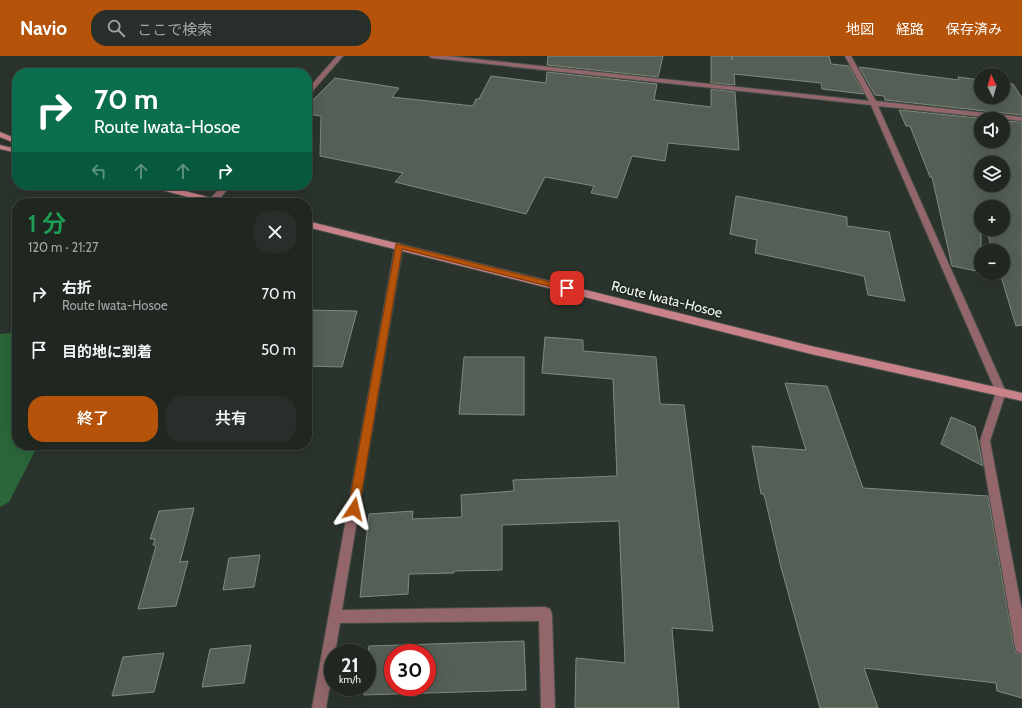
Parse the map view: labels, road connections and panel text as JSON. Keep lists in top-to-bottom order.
{
  "streets": {
    "main road": ["Route Iwata-Hosoe"]
  },
  "north": "top",
  "page": {
    "header": "Navio",
    "search": "ここで検索",
    "nav": ["地図", "経路", "保存済み"],
    "map_buttons": ["+", "−"],
    "turn": ["70 m", "Route Iwata-Hosoe"],
    "heading": ["1 分", "120 m · 21:27"],
    "list": [
      {
        "name": "右折",
        "note": "Route Iwata-Hosoe",
        "value": "70 m"
      },
      {
        "name": "目的地に到着",
        "value": "50 m"
      }
    ],
    "buttons": ["終了", "共有"],
    "speed": "21 km/h",
    "limit": "30"
  }
}
